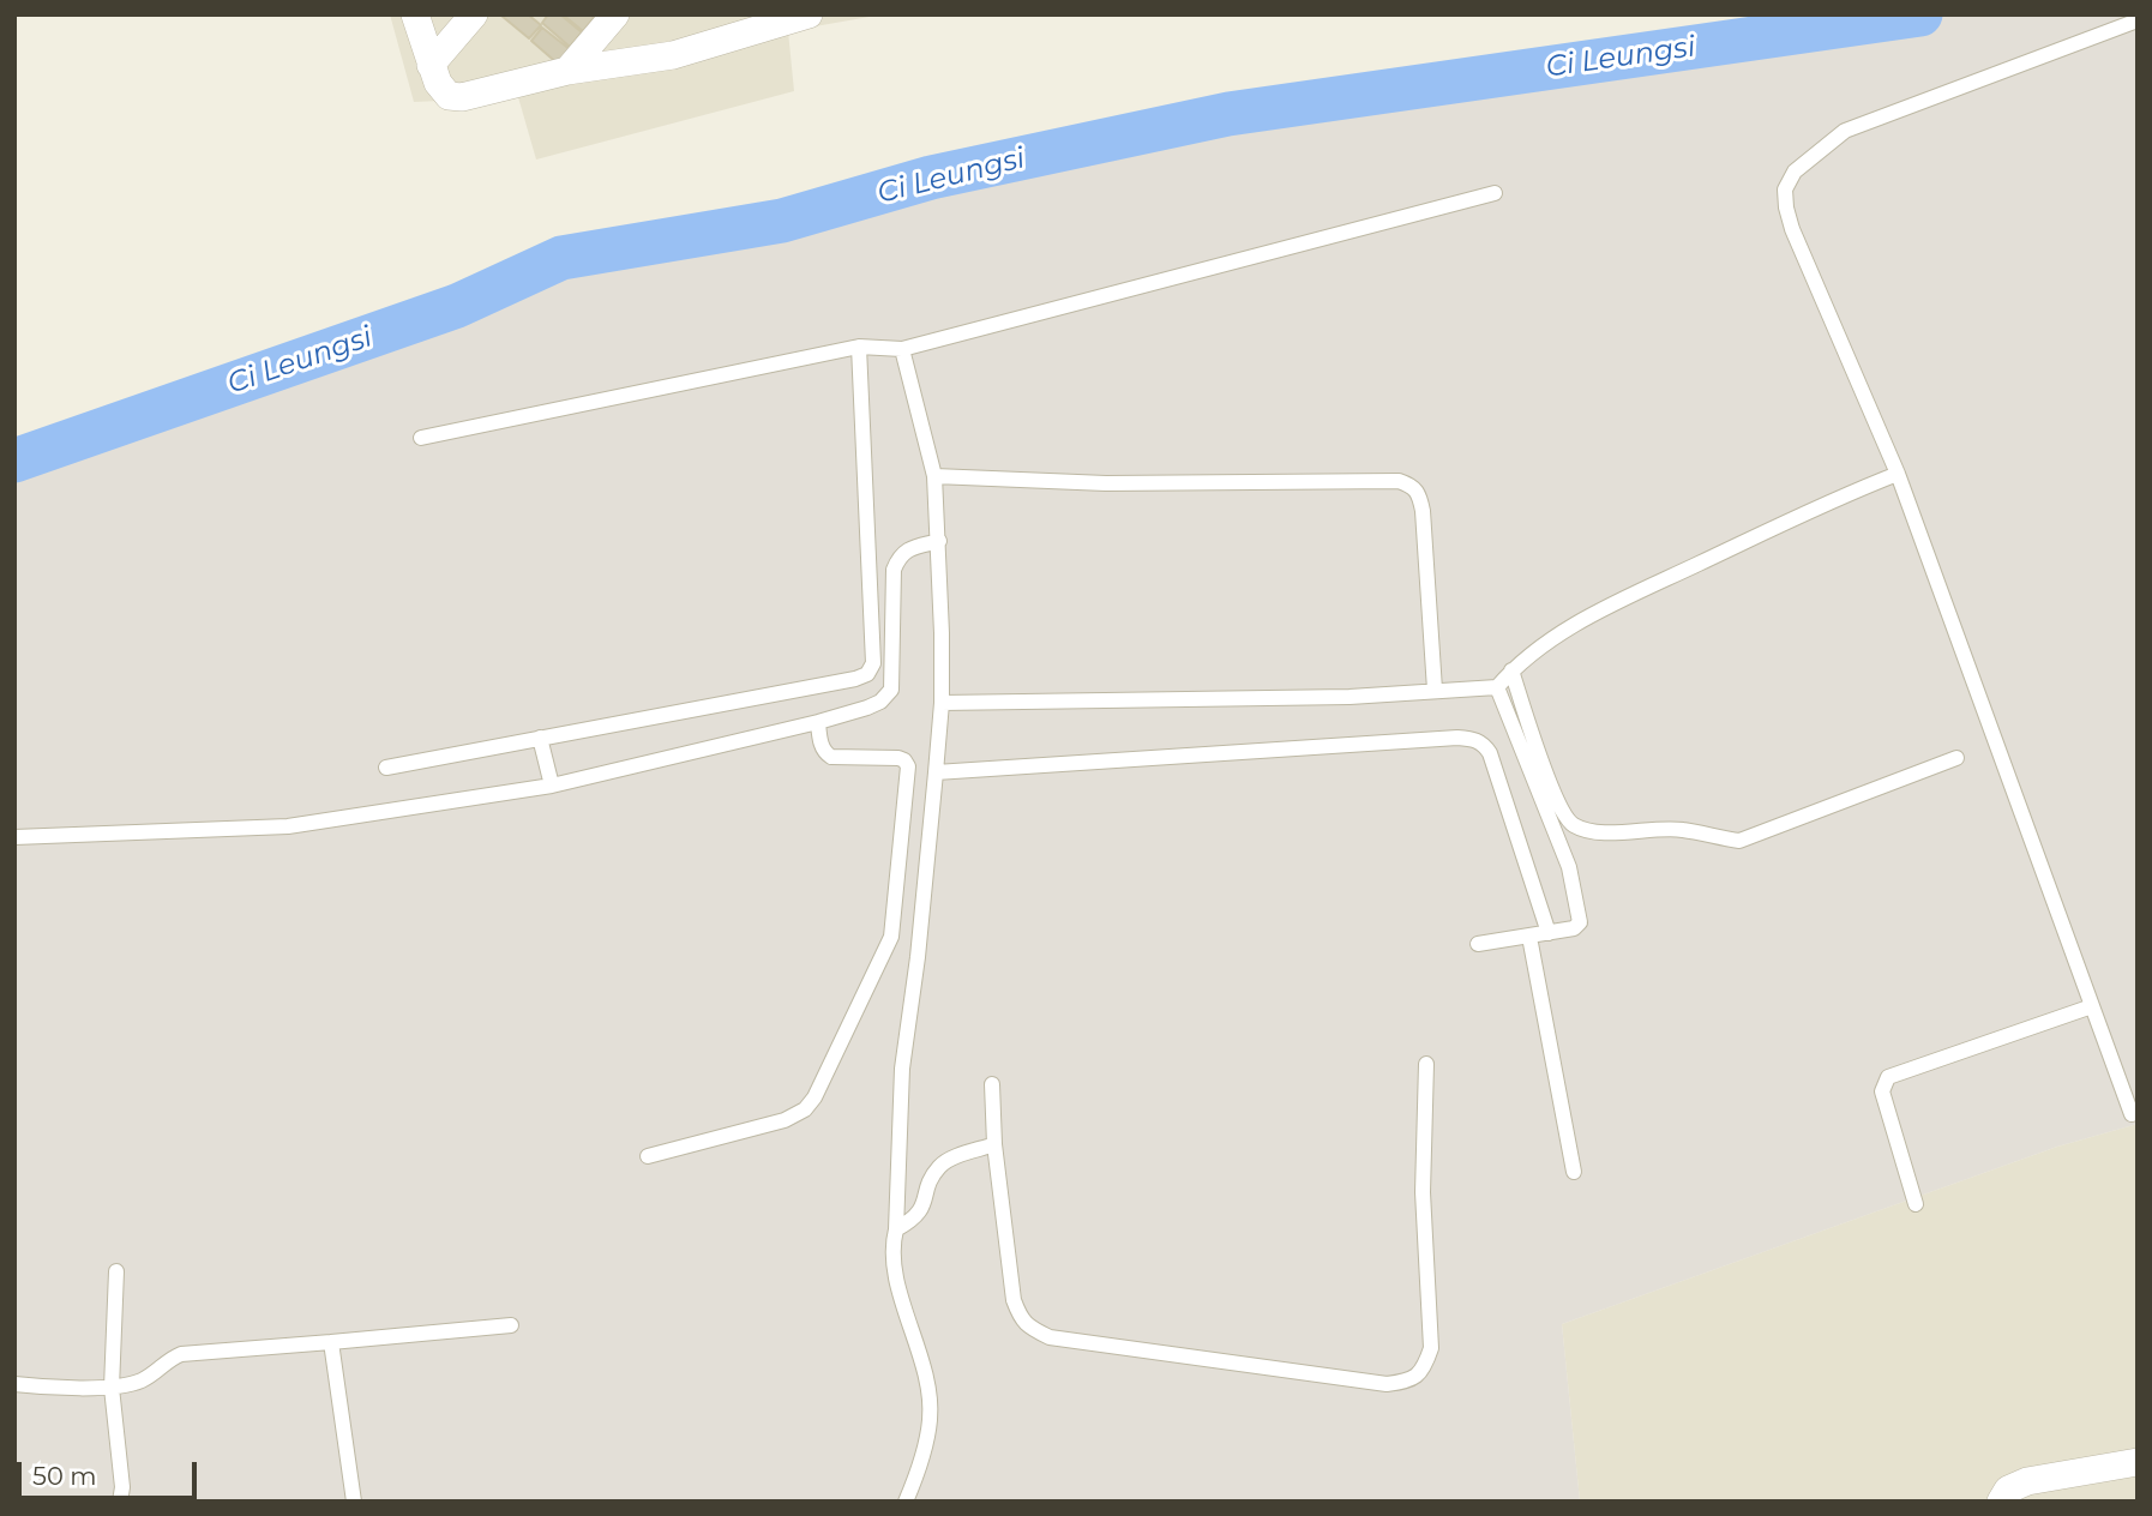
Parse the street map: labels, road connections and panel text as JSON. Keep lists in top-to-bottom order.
{
  "water": ["Ci Leungsi"],
  "scale_bar": "50 m"
}
